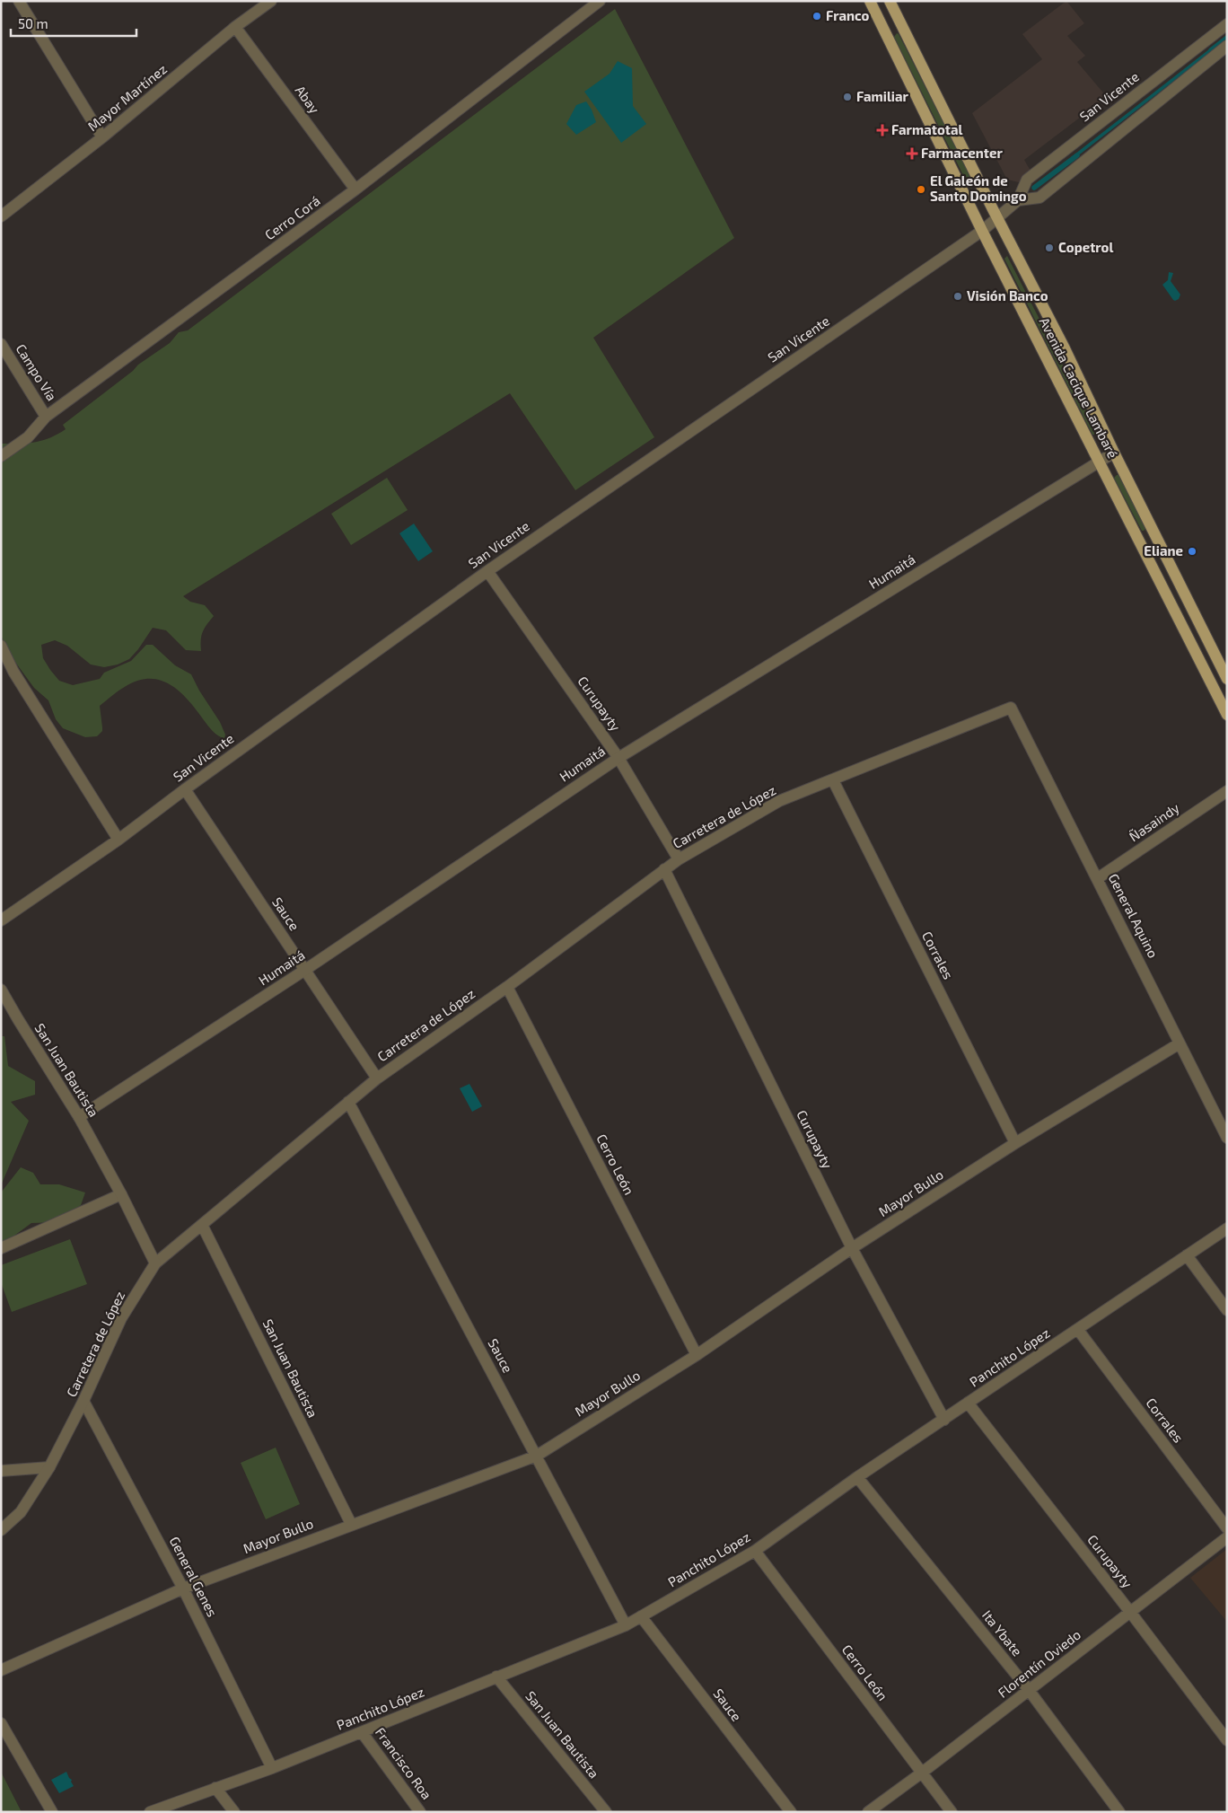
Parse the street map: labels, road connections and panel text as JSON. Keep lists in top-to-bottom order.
{
  "streets": {
    "main road": ["Avenida Cacique Lambaré"],
    "street": [
      "San Vicente",
      "Mayor Martínez",
      "Abay",
      "Cerro Corá",
      "Campo Vía",
      "Humaitá",
      "Curupayty",
      "Carretera de López",
      "Ñasaindy",
      "Sauce",
      "General Aquino",
      "Corrales",
      "San Juan Bautista",
      "Cerro León",
      "Mayor Bullo",
      "Panchito López",
      "General Genes",
      "Ita Ybate",
      "Florentín Oviedo",
      "Francisco Roa"
    ]
  },
  "crossings": [
    ["San Vicente", "Avenida Cacique Lambaré"],
    ["San Vicente", "Curupayty"],
    ["San Vicente", "Sauce"],
    ["Mayor Martínez", "Abay"],
    ["Abay", "Cerro Corá"],
    ["Cerro Corá", "Campo Vía"],
    ["Avenida Cacique Lambaré", "Humaitá"],
    ["Humaitá", "Curupayty"],
    ["Humaitá", "Sauce"],
    ["Humaitá", "San Juan Bautista"],
    ["Curupayty", "Carretera de López"],
    ["Curupayty", "Mayor Bullo"],
    ["Curupayty", "Panchito López"],
    ["Curupayty", "Florentín Oviedo"],
    ["Carretera de López", "Sauce"],
    ["Carretera de López", "General Aquino"],
    ["Carretera de López", "Corrales"],
    ["Carretera de López", "San Juan Bautista"],
    ["Carretera de López", "Cerro León"],
    ["Carretera de López", "General Genes"],
    ["Ñasaindy", "General Aquino"],
    ["Sauce", "Mayor Bullo"],
    ["Sauce", "Panchito López"],
    ["General Aquino", "Mayor Bullo"],
    ["Corrales", "Mayor Bullo"],
    ["Corrales", "Panchito López"],
    ["San Juan Bautista", "Mayor Bullo"],
    ["San Juan Bautista", "Panchito López"],
    ["Cerro León", "Mayor Bullo"],
    ["Cerro León", "Panchito López"],
    ["Cerro León", "Florentín Oviedo"],
    ["Mayor Bullo", "General Genes"],
    ["Panchito López", "General Genes"],
    ["Panchito López", "Ita Ybate"],
    ["Panchito López", "Francisco Roa"],
    ["Ita Ybate", "Florentín Oviedo"]
  ],
  "places": {
    "other": [
      "Franco",
      "Familiar",
      "El Galeón de Santo Domingo",
      "Copetrol",
      "Visión Banco",
      "Eliane"
    ],
    "health": ["Farmatotal", "Farmacenter"]
  },
  "scale_bar": "50 m"
}
